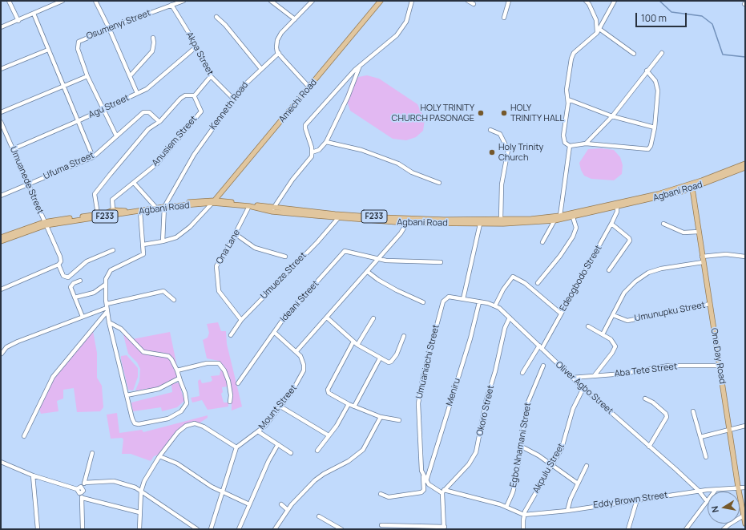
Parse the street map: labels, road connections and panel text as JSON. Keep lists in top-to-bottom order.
{
  "streets": {
    "main road": [
      "Amechi Road",
      "Agbani Road",
      "F233",
      "One Day Road"
    ],
    "street": [
      "Osumenyi Street",
      "Akpa Street",
      "Kenneth Road",
      "Agu Street",
      "Anusiem Street",
      "Ufuma Street",
      "Umuanede Street",
      "Ona Lane",
      "Umueze Street",
      "Edeogbodo Street",
      "Ideani Street",
      "Umunupku Street",
      "Umuaniachi Street",
      "Aba Tete Street",
      "Oliver Agbo Street",
      "Meniru",
      "Mount Street",
      "Okoro Street",
      "Egbo Nnamani Street",
      "Akpulu Street",
      "Eddy Brown Street"
    ]
  },
  "crossings": [
    ["Osumenyi Street", "Akpa Street"],
    ["Osumenyi Street", "Agu Street"],
    ["Osumenyi Street", "Ufuma Street"],
    ["Akpa Street", "Kenneth Road"],
    ["Akpa Street", "Agu Street"],
    ["Amechi Road", "Agbani Road"],
    ["Kenneth Road", "Agbani Road"],
    ["Agu Street", "Umuanede Street"],
    ["Anusiem Street", "Agbani Road"],
    ["Ufuma Street", "Umuanede Street"],
    ["Umuanede Street", "Agbani Road"],
    ["Agbani Road", "Ona Lane"],
    ["Agbani Road", "Umueze Street"],
    ["Agbani Road", "Edeogbodo Street"],
    ["Agbani Road", "One Day Road"],
    ["Ona Lane", "Umueze Street"],
    ["Edeogbodo Street", "Oliver Agbo Street"],
    ["Ideani Street", "Mount Street"],
    ["Umunupku Street", "One Day Road"],
    ["One Day Road", "Aba Tete Street"],
    ["One Day Road", "Eddy Brown Street"],
    ["Umuaniachi Street", "Oliver Agbo Street"],
    ["Umuaniachi Street", "Meniru"],
    ["Umuaniachi Street", "Okoro Street"],
    ["Umuaniachi Street", "Eddy Brown Street"],
    ["Aba Tete Street", "Oliver Agbo Street"],
    ["Oliver Agbo Street", "Meniru"],
    ["Oliver Agbo Street", "Okoro Street"],
    ["Oliver Agbo Street", "Akpulu Street"],
    ["Oliver Agbo Street", "Eddy Brown Street"],
    ["Okoro Street", "Eddy Brown Street"],
    ["Egbo Nnamani Street", "Eddy Brown Street"],
    ["Akpulu Street", "Eddy Brown Street"]
  ],
  "places": ["HOLY TRINITY CHURCH PASONAGE", "HOLY TRINITY HALL", "Holy Trinity Church"],
  "scale_bar": "100 m",
  "north": "left"
}
